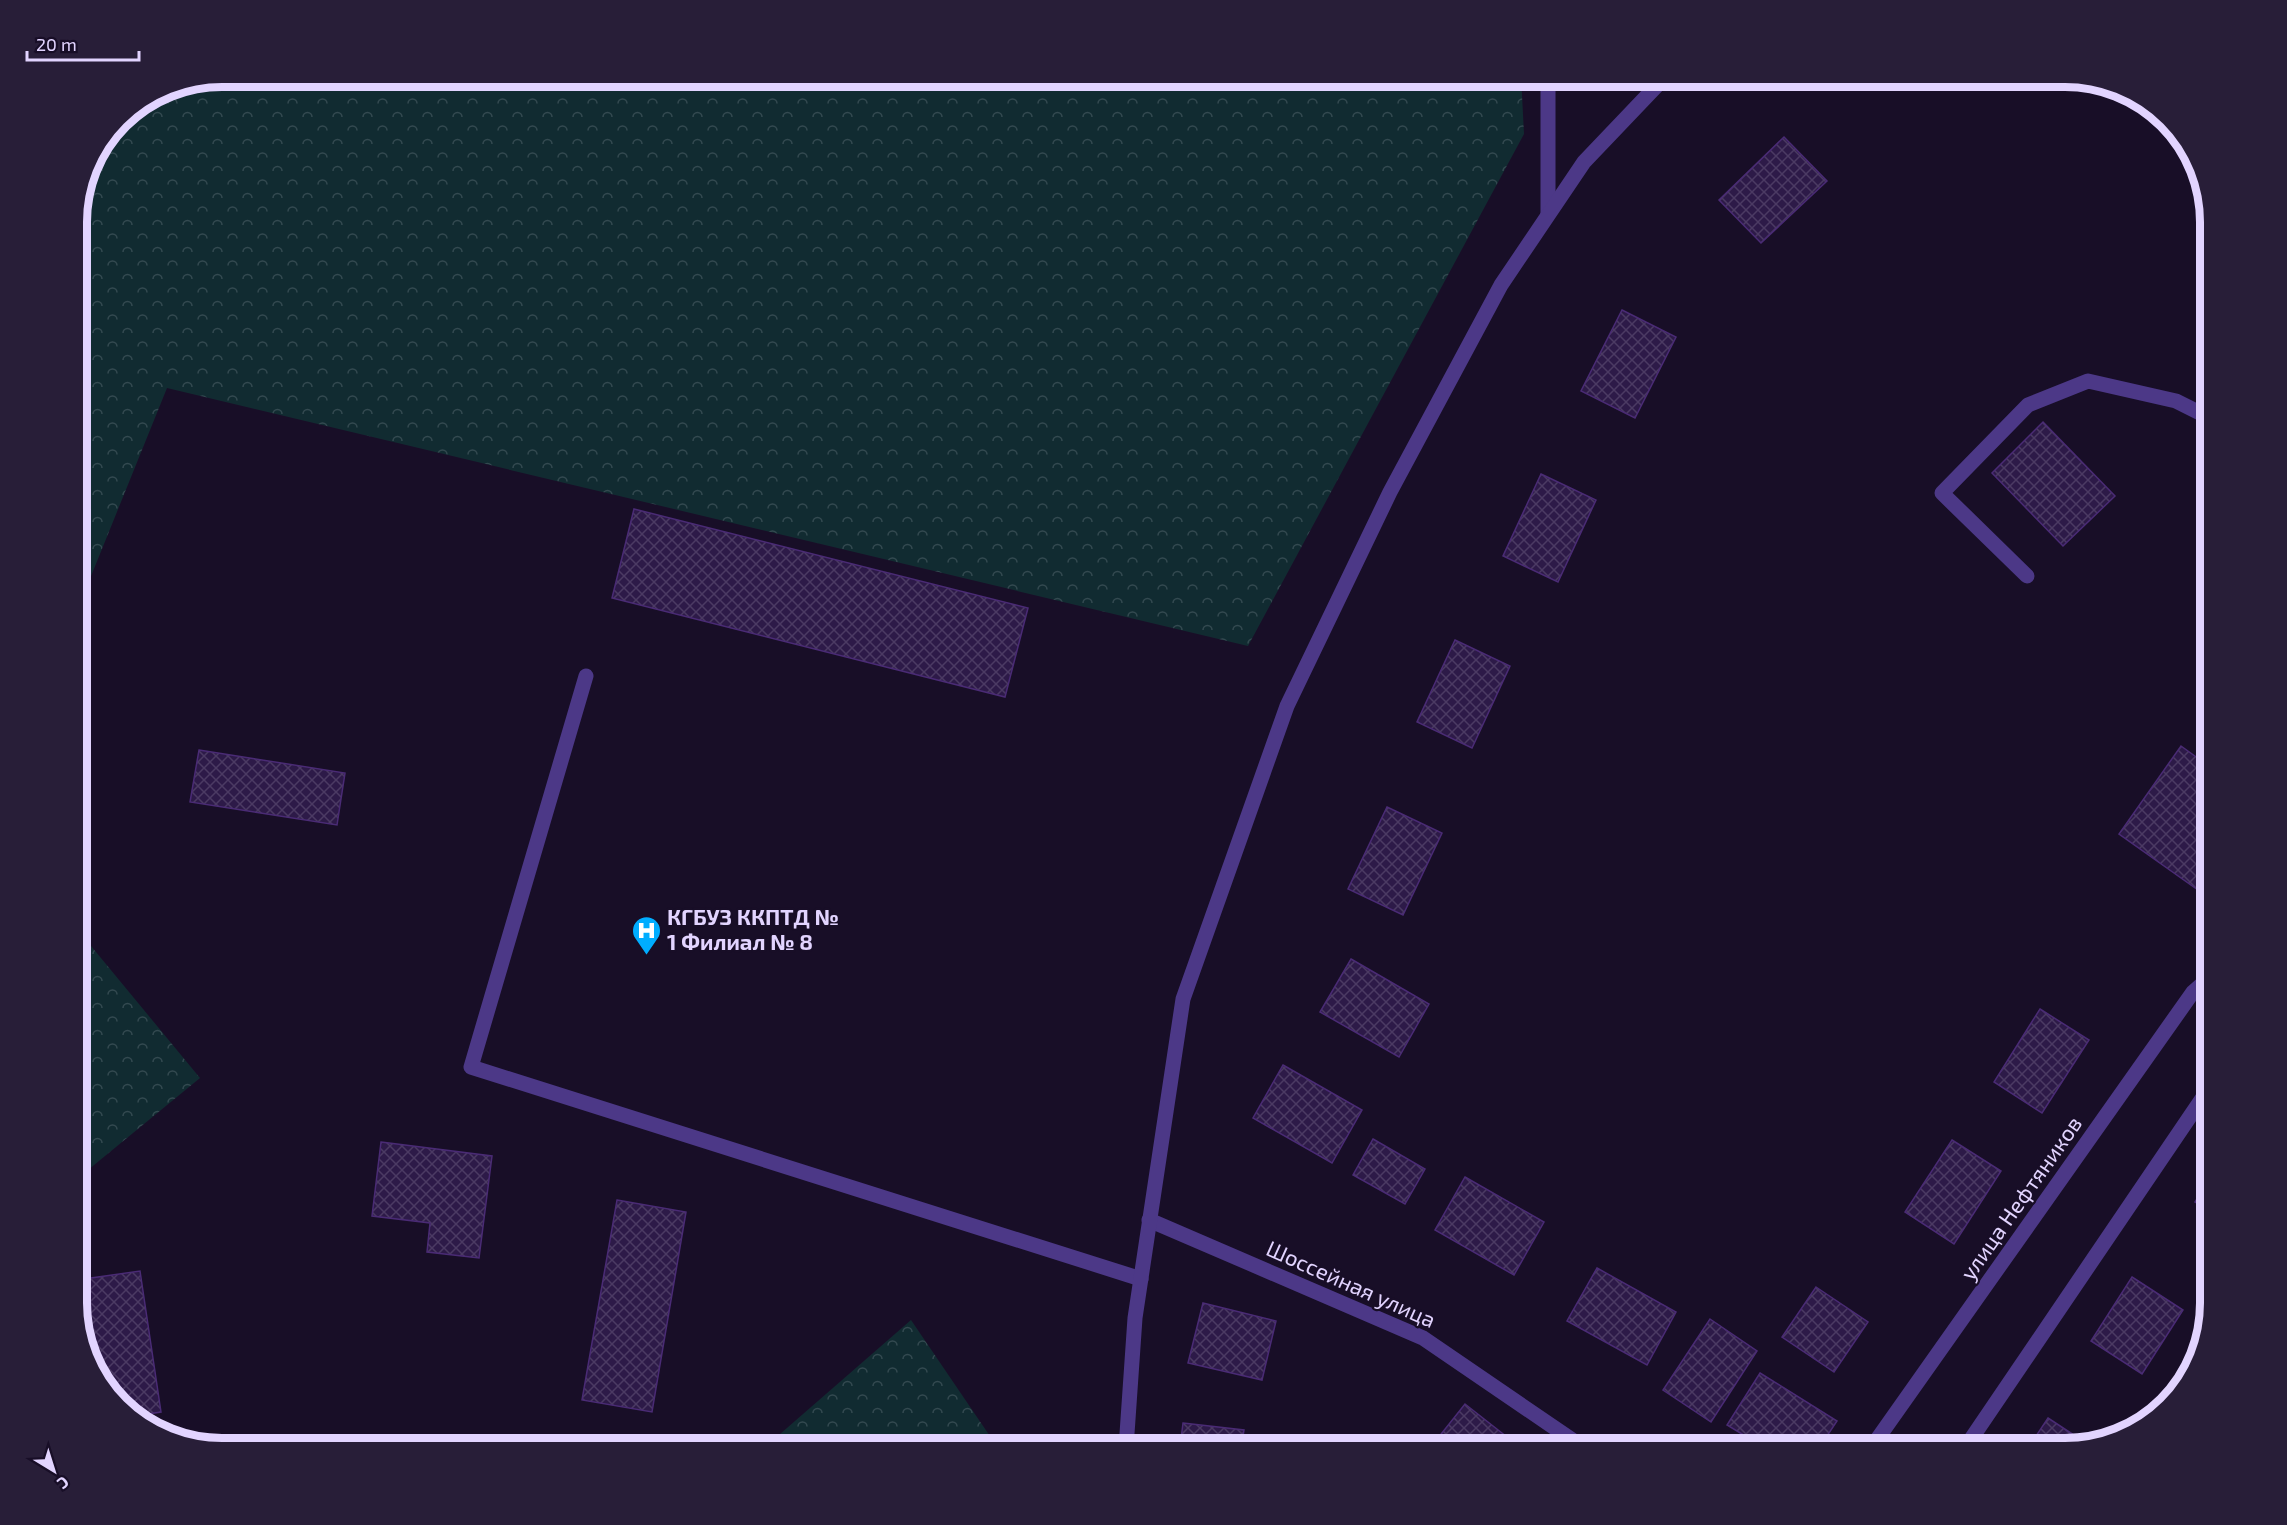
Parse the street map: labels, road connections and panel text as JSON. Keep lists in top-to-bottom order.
{
  "streets": {
    "street": ["улица Нефтяников", "Шоссейная улица"]
  },
  "places": {
    "hospital": ["КГБУЗ ККПТД № 1 Филиал № 8"]
  },
  "scale_bar": "20 m",
  "north": "bottom right"
}
